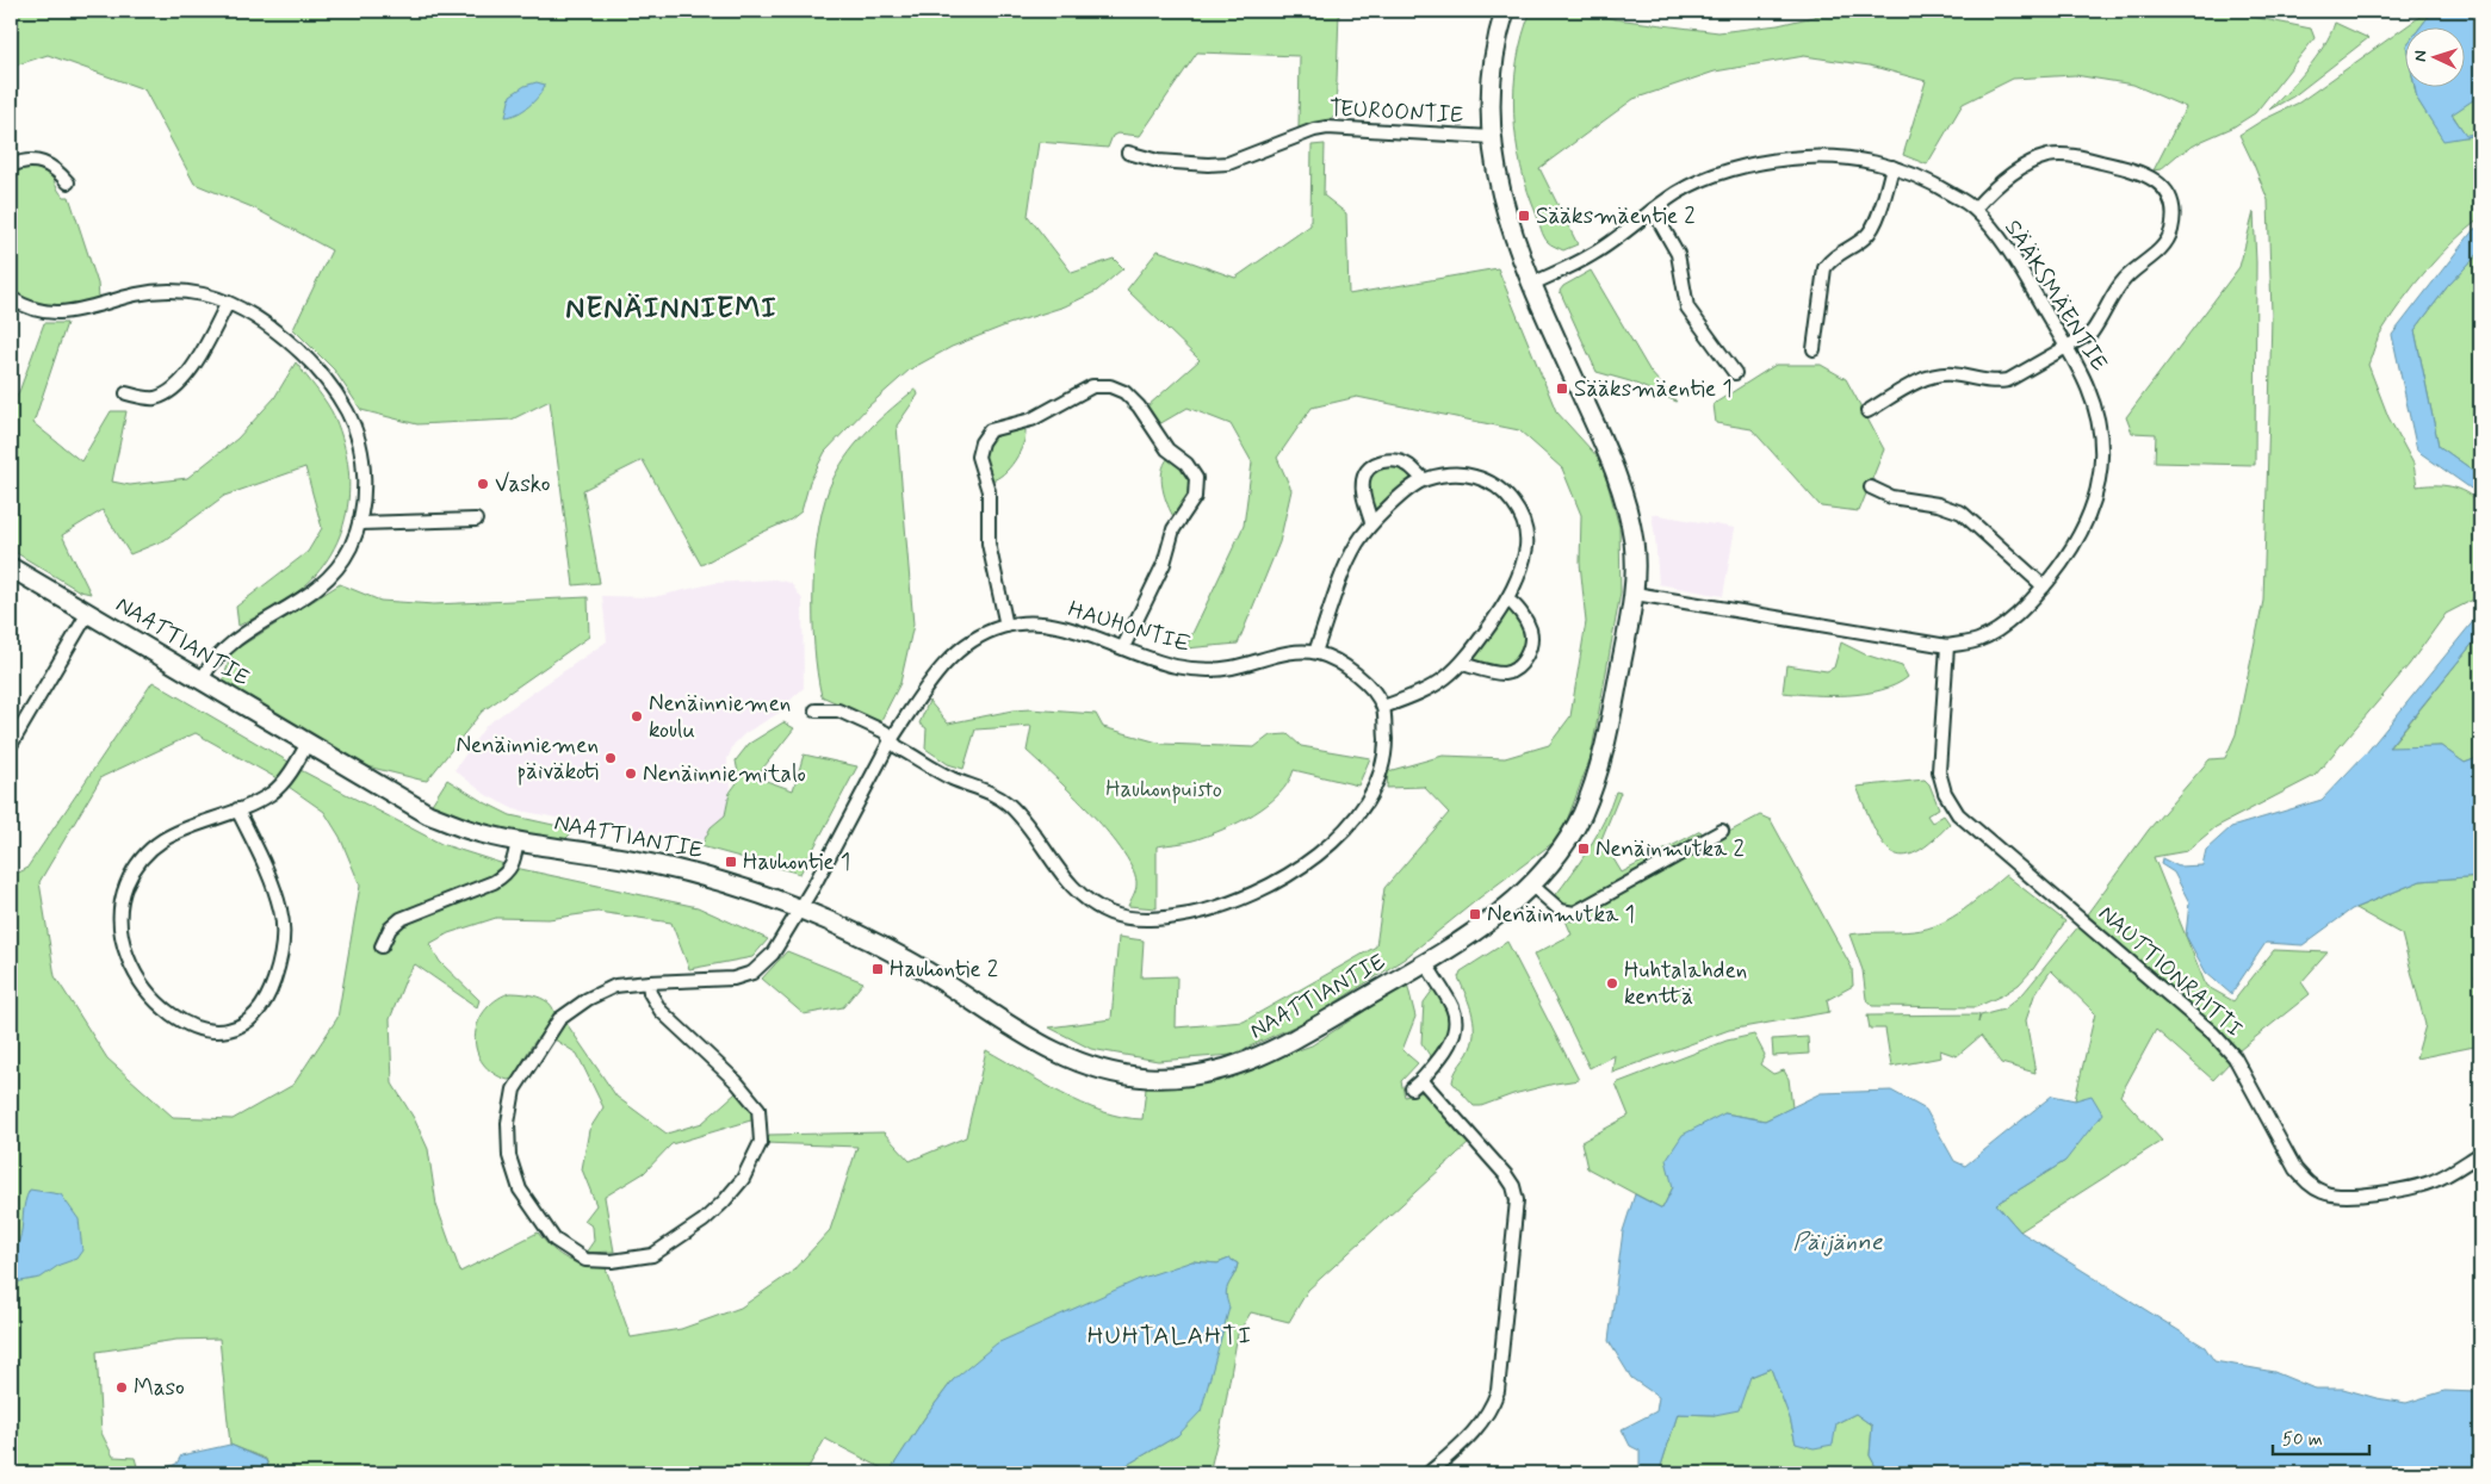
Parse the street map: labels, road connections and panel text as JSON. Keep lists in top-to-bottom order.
{
  "streets": {
    "street": [
      "TEUROONTIE",
      "SÄÄKSMÄENTIE",
      "HAUHONTIE",
      "NAATTIANTIE",
      "NAUTTIONRAITTI"
    ]
  },
  "crossings": [
    ["TEUROONTIE", "NAATTIANTIE"],
    ["SÄÄKSMÄENTIE", "NAATTIANTIE"],
    ["SÄÄKSMÄENTIE", "NAUTTIONRAITTI"],
    ["HAUHONTIE", "NAATTIANTIE"]
  ],
  "districts": ["NENÄINNIEMI", "HUHTALAHTI"],
  "water": ["Päijänne"],
  "parks": ["Hauhonpuisto"],
  "places": {
    "transit": [
      "Sääksmäentie 2",
      "Sääksmäentie 1",
      "Nenäinmutka 2",
      "Hauhontie 1",
      "Nenäinmutka 1",
      "Hauhontie 2"
    ],
    "other": [
      "Vasko",
      "Nenäinniemen koulu",
      "Nenäinniemen päiväkoti",
      "Nenäinniemitalo",
      "Huhtalahden kenttä",
      "Maso"
    ]
  },
  "scale_bar": "50 m",
  "north": "left"
}
